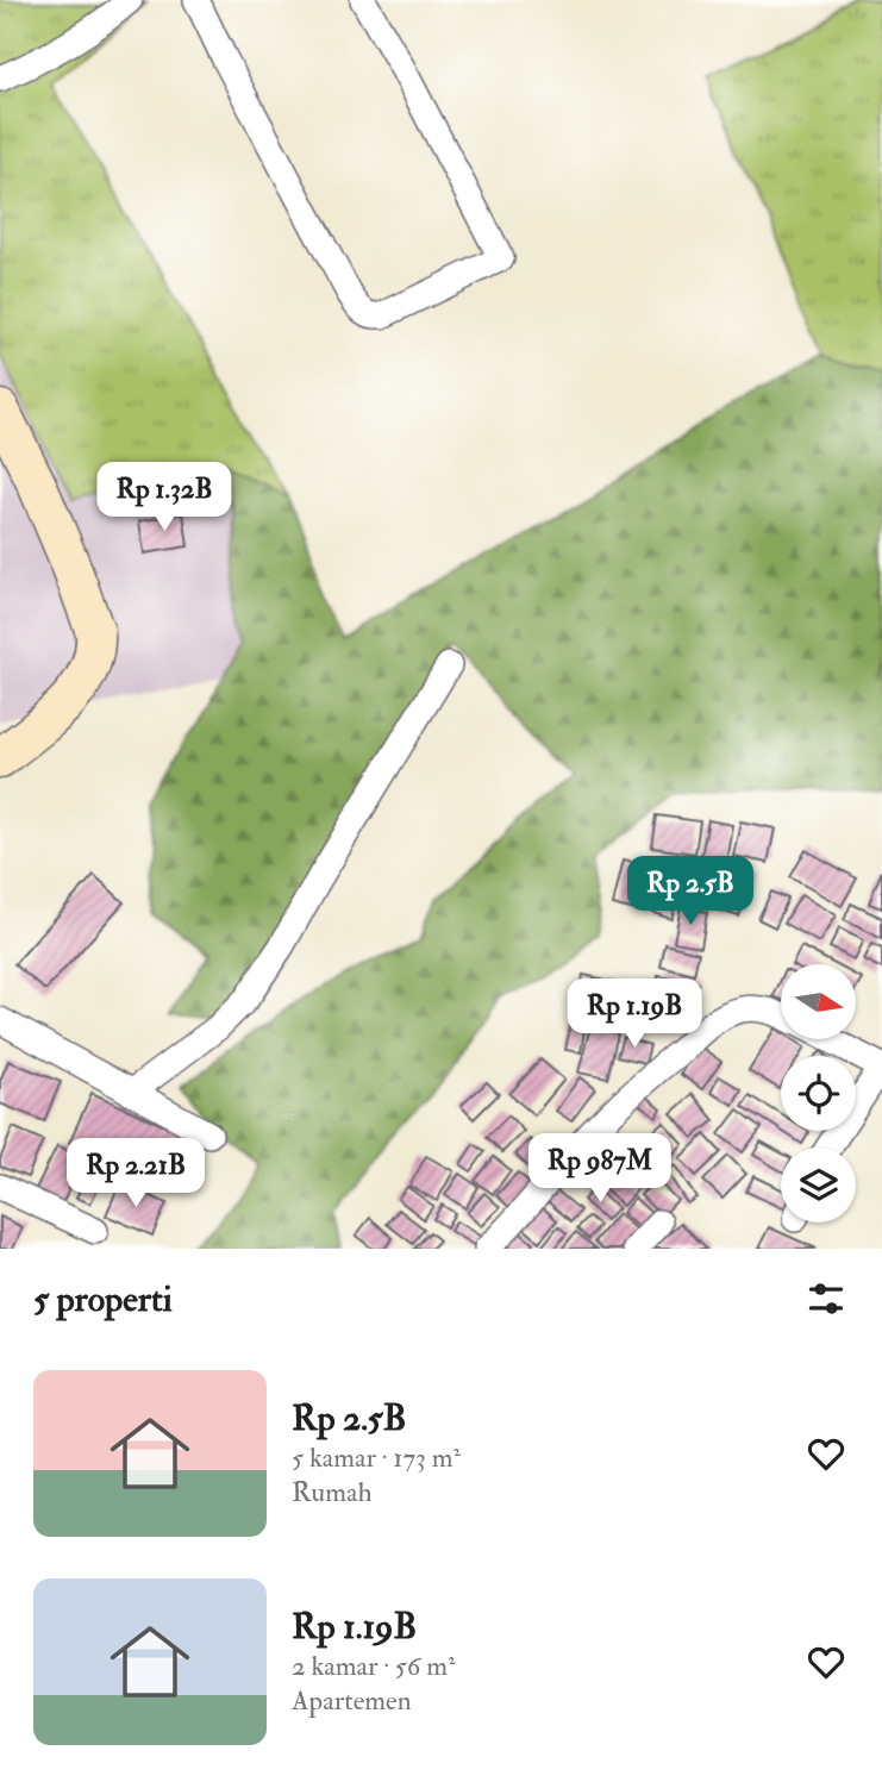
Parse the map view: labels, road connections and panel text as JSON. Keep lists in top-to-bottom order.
{
  "north": "right",
  "page": {
    "price": [
      "Rp 1.32B",
      "Rp 2.5B",
      "Rp 1.19B",
      "Rp 987M",
      "Rp 2.21B"
    ],
    "heading": "5 properti",
    "list": [
      {
        "name": "Rp 2.5B",
        "note": "5 kamar · 173 m² · Rumah"
      },
      {
        "name": "Rp 1.19B",
        "note": "2 kamar · 56 m² · Apartemen"
      }
    ]
  }
}
